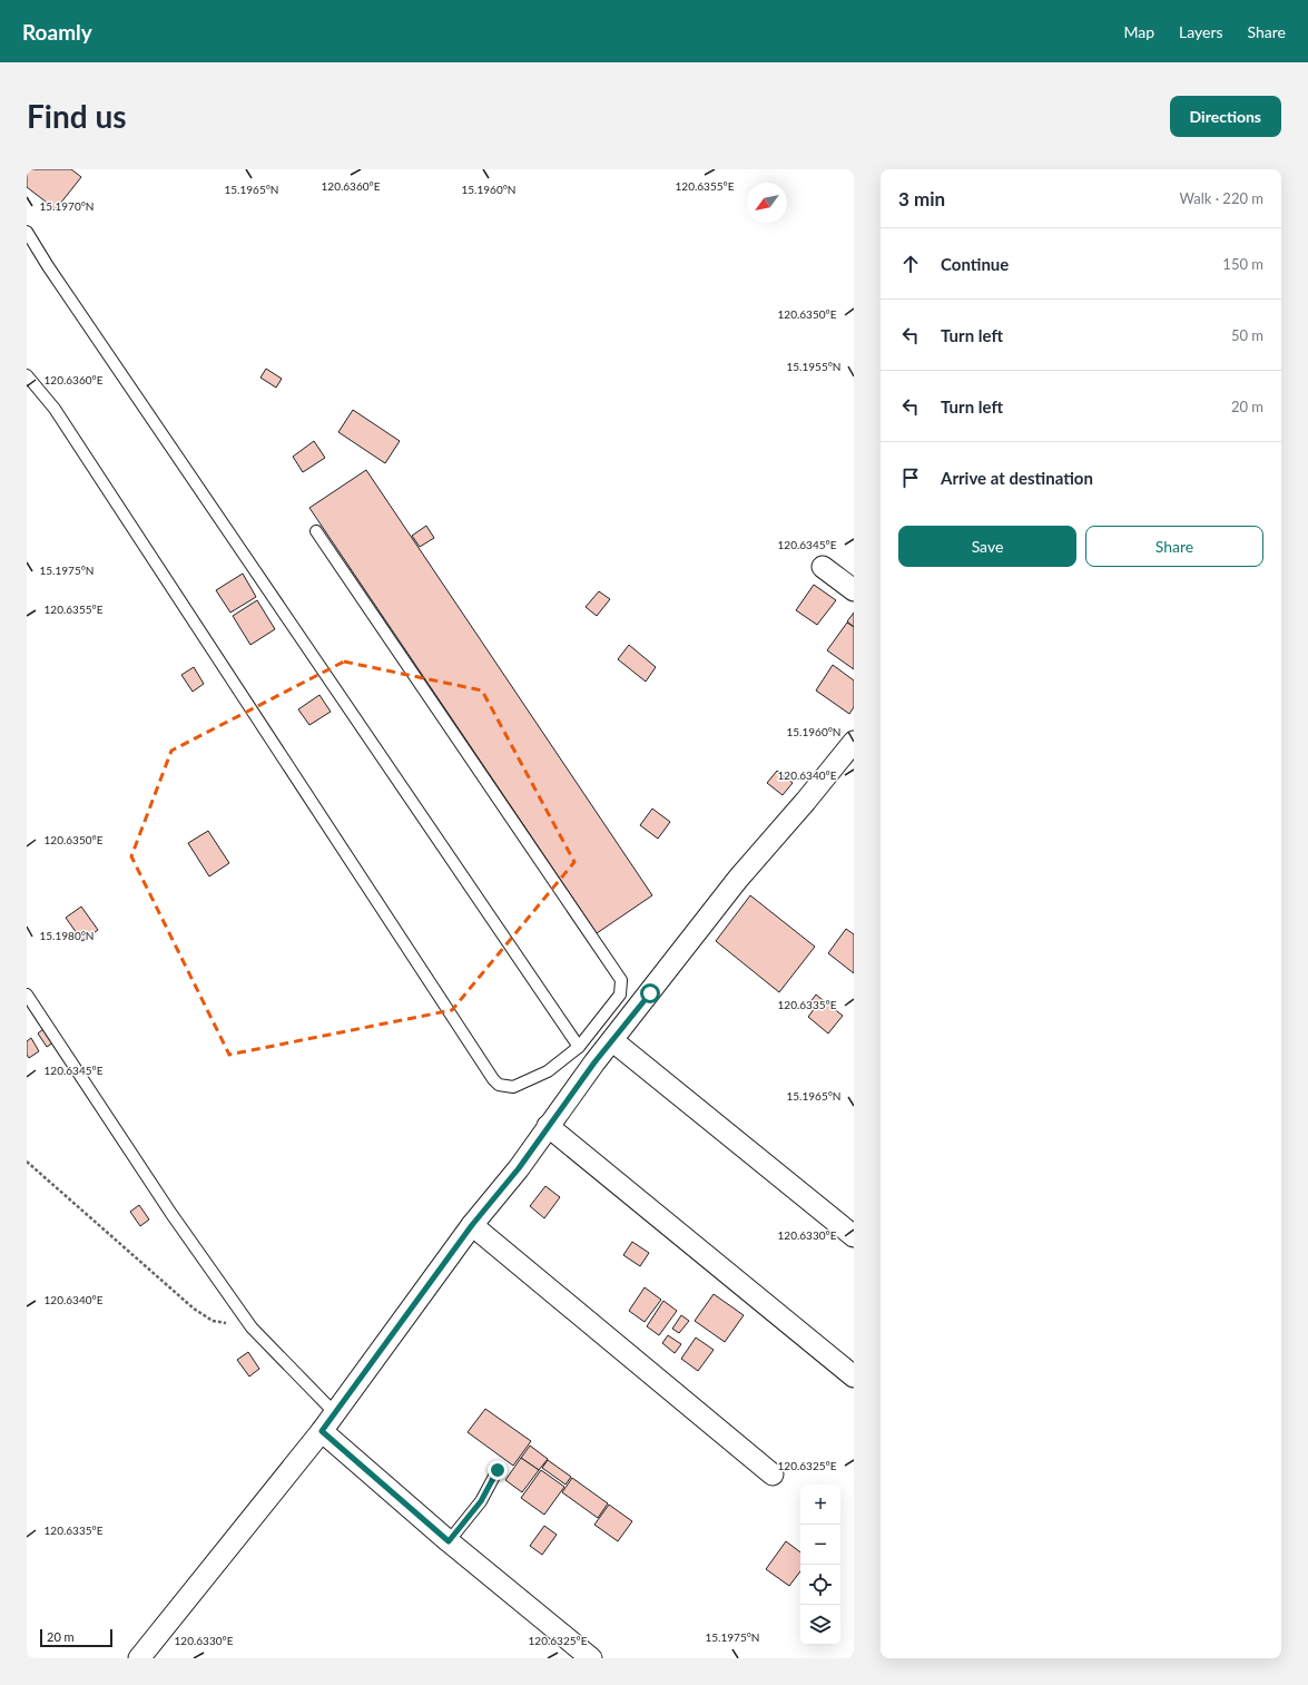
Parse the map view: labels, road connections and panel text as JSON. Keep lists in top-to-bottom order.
{
  "scale_bar": "20 m",
  "north": "bottom left",
  "page": {
    "header": "Roamly",
    "nav": ["Map", "Layers", "Share"],
    "buttons": [
      "Directions",
      ["Save", "Share"]
    ],
    "title": "Find us",
    "heading": ["3 min", "Walk · 220 m"],
    "list": [
      ["Continue", "150 m"],
      ["Turn left", "50 m"],
      ["Turn left", "20 m"],
      "Arrive at destination"
    ],
    "map_buttons": ["+", "−"],
    "scale": "20 m"
  },
  "coordinates": [
    "120.6360°E",
    "120.6355°E",
    "15.1965°N",
    "15.1960°N",
    "15.1970°N",
    "120.6350°E",
    "15.1955°N",
    "120.6345°E",
    "15.1975°N",
    "120.6340°E",
    "15.1980°N",
    "120.6335°E",
    "120.6330°E",
    "120.6325°E"
  ]
}
